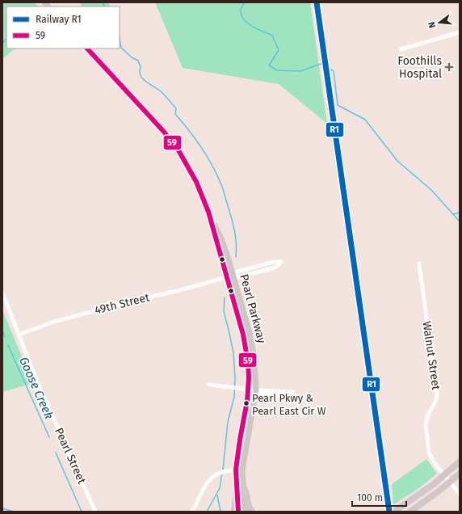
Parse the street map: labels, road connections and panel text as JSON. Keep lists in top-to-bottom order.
{
  "streets": {
    "main road": ["Pearl Parkway"],
    "street": ["49th Street", "Walnut Street", "Pearl Street"]
  },
  "crossings": [
    ["49th Street", "Pearl Parkway"],
    ["49th Street", "Pearl Street"]
  ],
  "water": ["Goose Creek"],
  "places": {
    "health": ["Foothills Hospital"],
    "other": ["Pearl Pkwy & Pearl East Cir W"]
  },
  "lines": ["rail line R1", "transit line 59"],
  "legend": ["Railway R1", "59"],
  "scale_bar": "100 m",
  "north": "left"
}
